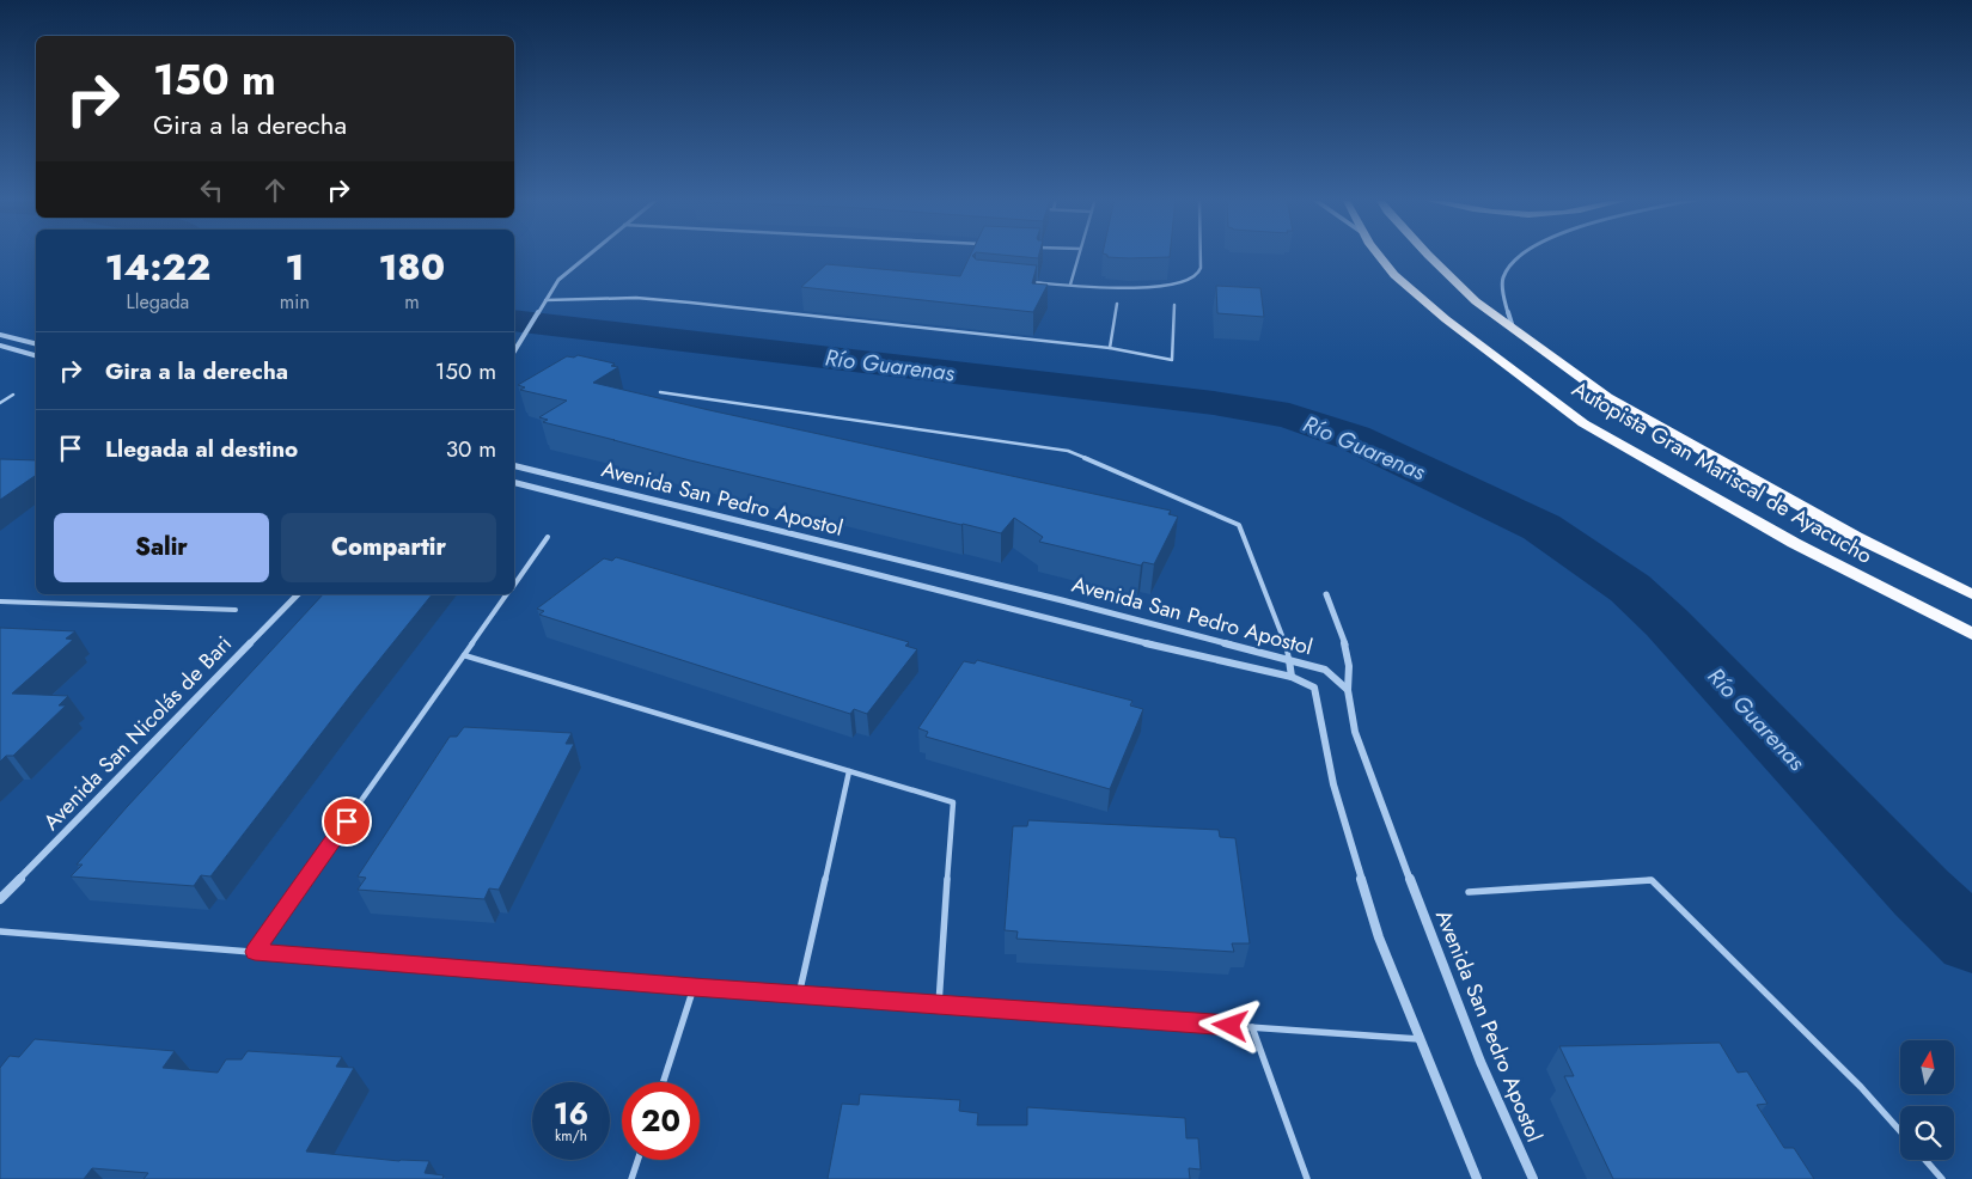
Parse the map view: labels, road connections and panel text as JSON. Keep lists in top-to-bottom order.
{
  "streets": {
    "highway": ["Autopista Gran Mariscal de Ayacucho"],
    "street": ["Avenida San Pedro Apostol", "Avenida San Nicolás de Bari"]
  },
  "water": ["Río Guarenas"],
  "north": "top",
  "page": {
    "turn": ["150 m", "Gira a la derecha"],
    "eta": [
      "14:22",
      "Llegada",
      "1",
      "min",
      "180",
      "m"
    ],
    "list": [
      {
        "name": "Gira a la derecha",
        "value": "150 m"
      },
      {
        "name": "Llegada al destino",
        "value": "30 m"
      }
    ],
    "buttons": ["Salir", "Compartir"],
    "speed": "16 km/h",
    "limit": "20"
  }
}
